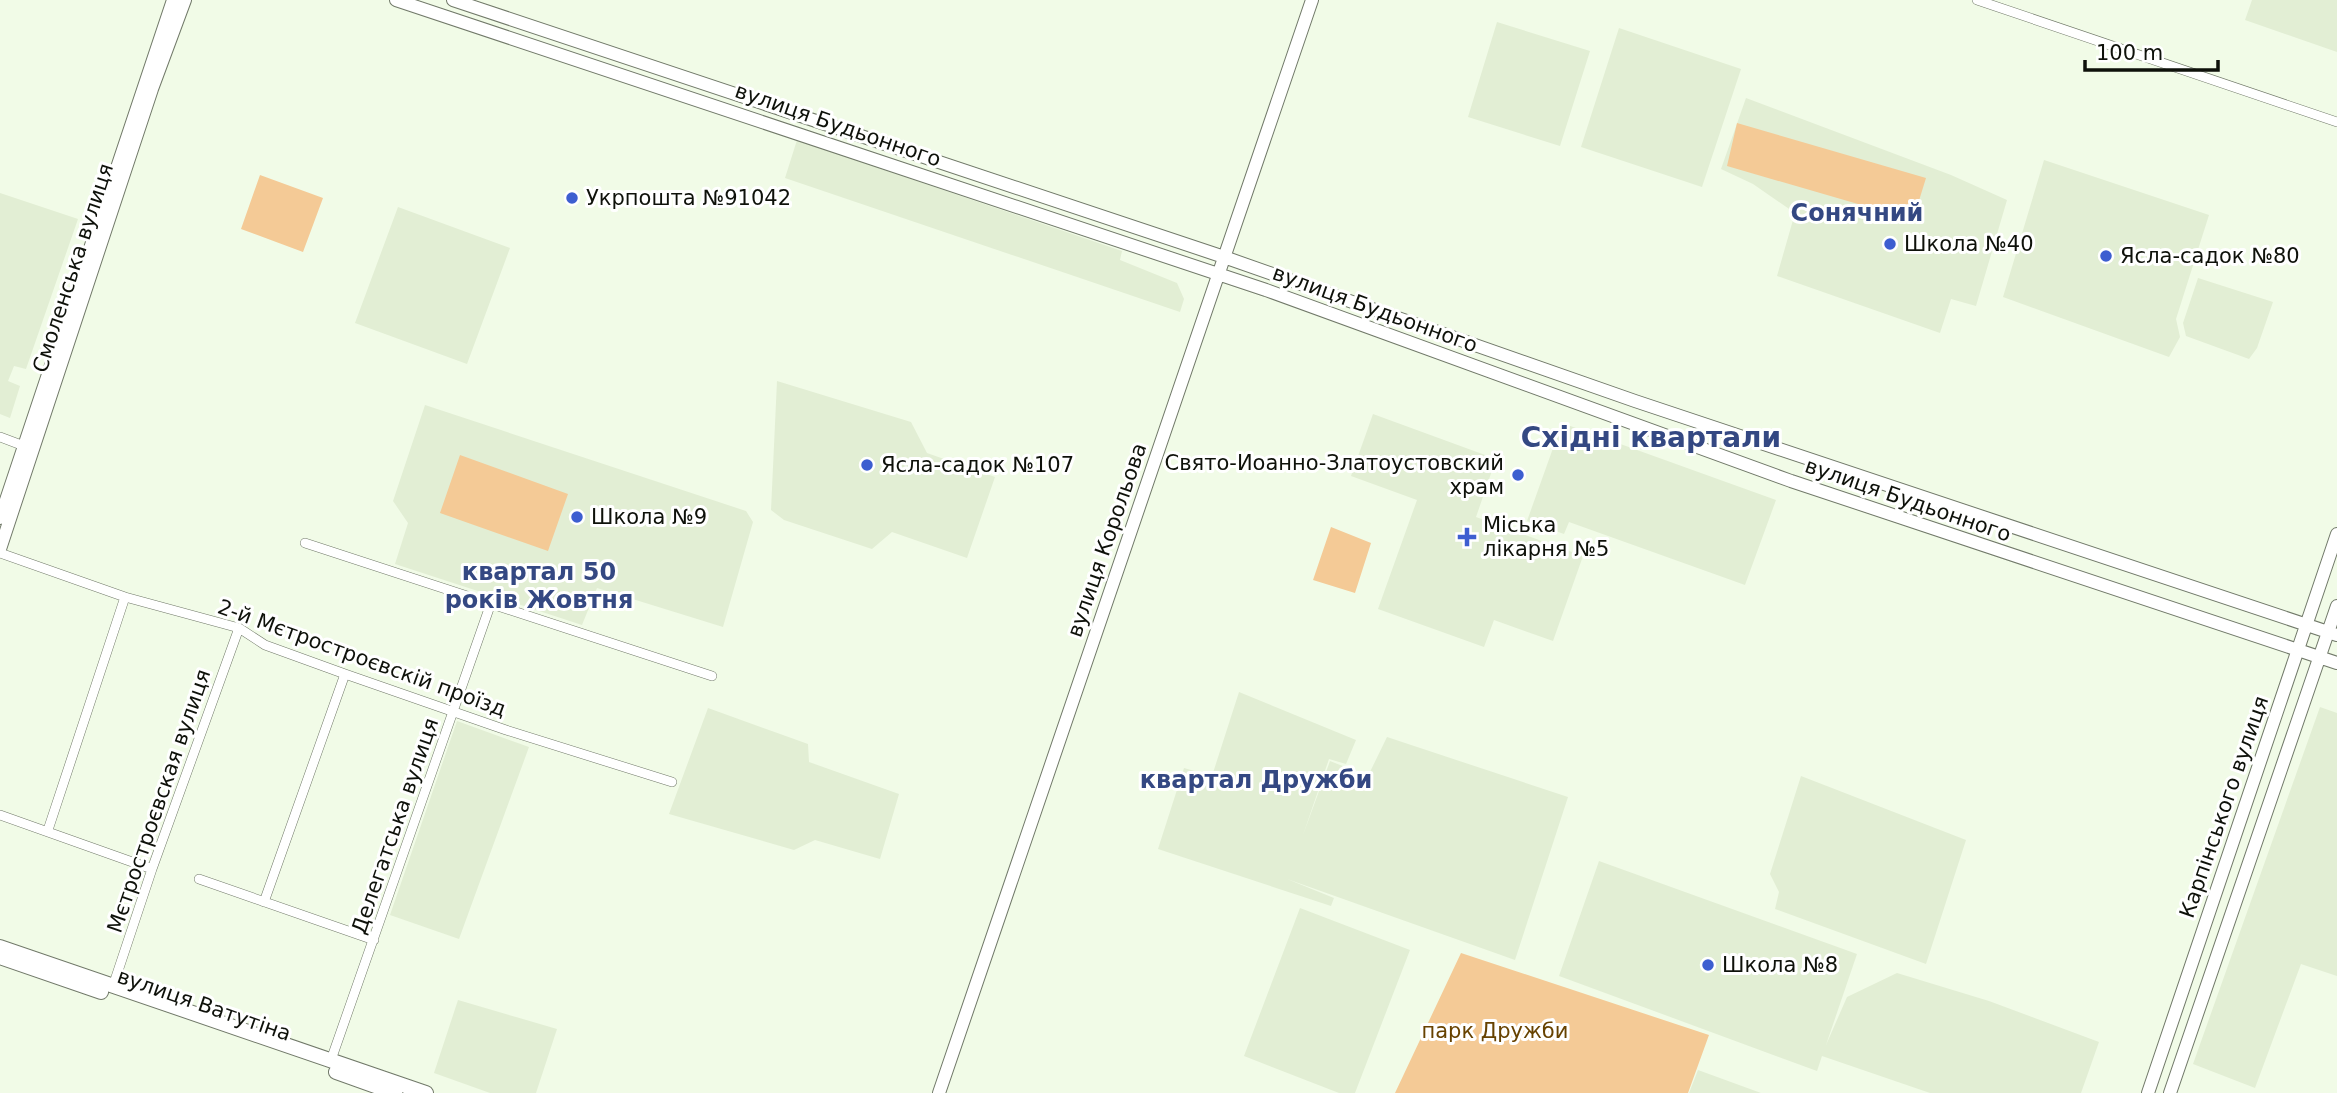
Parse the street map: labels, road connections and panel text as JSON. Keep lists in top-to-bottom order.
{
  "streets": {
    "main road": [
      "вулиця Будьонного",
      "Смоленська вулиця",
      "вулиця Корольова",
      "Карпінського вулиця",
      "вулиця Ватутіна"
    ],
    "street": ["2-й Мєтростроєвскій проїзд", "Мєтростроєвская вулиця", "Делегатська вулиця"]
  },
  "crossings": [
    ["вулиця Будьонного", "вулиця Корольова"],
    ["вулиця Будьонного", "Карпінського вулиця"],
    ["Смоленська вулиця", "2-й Мєтростроєвскій проїзд"],
    ["2-й Мєтростроєвскій проїзд", "Мєтростроєвская вулиця"],
    ["2-й Мєтростроєвскій проїзд", "Делегатська вулиця"]
  ],
  "districts": [
    "Сонячний",
    "Східні квартали",
    "квартал 50 років Жовтня",
    "квартал Дружби"
  ],
  "parks": ["парк Дружби"],
  "places": {
    "other": [
      "Укрпошта №91042",
      "Школа №40",
      "Ясла-садок №80",
      "Ясла-садок №107",
      "Свято-Иоанно-Златоустовский храм",
      "Школа №9",
      "Школа №8"
    ],
    "health": ["Міська лікарня №5"]
  },
  "scale_bar": "100 m"
}
